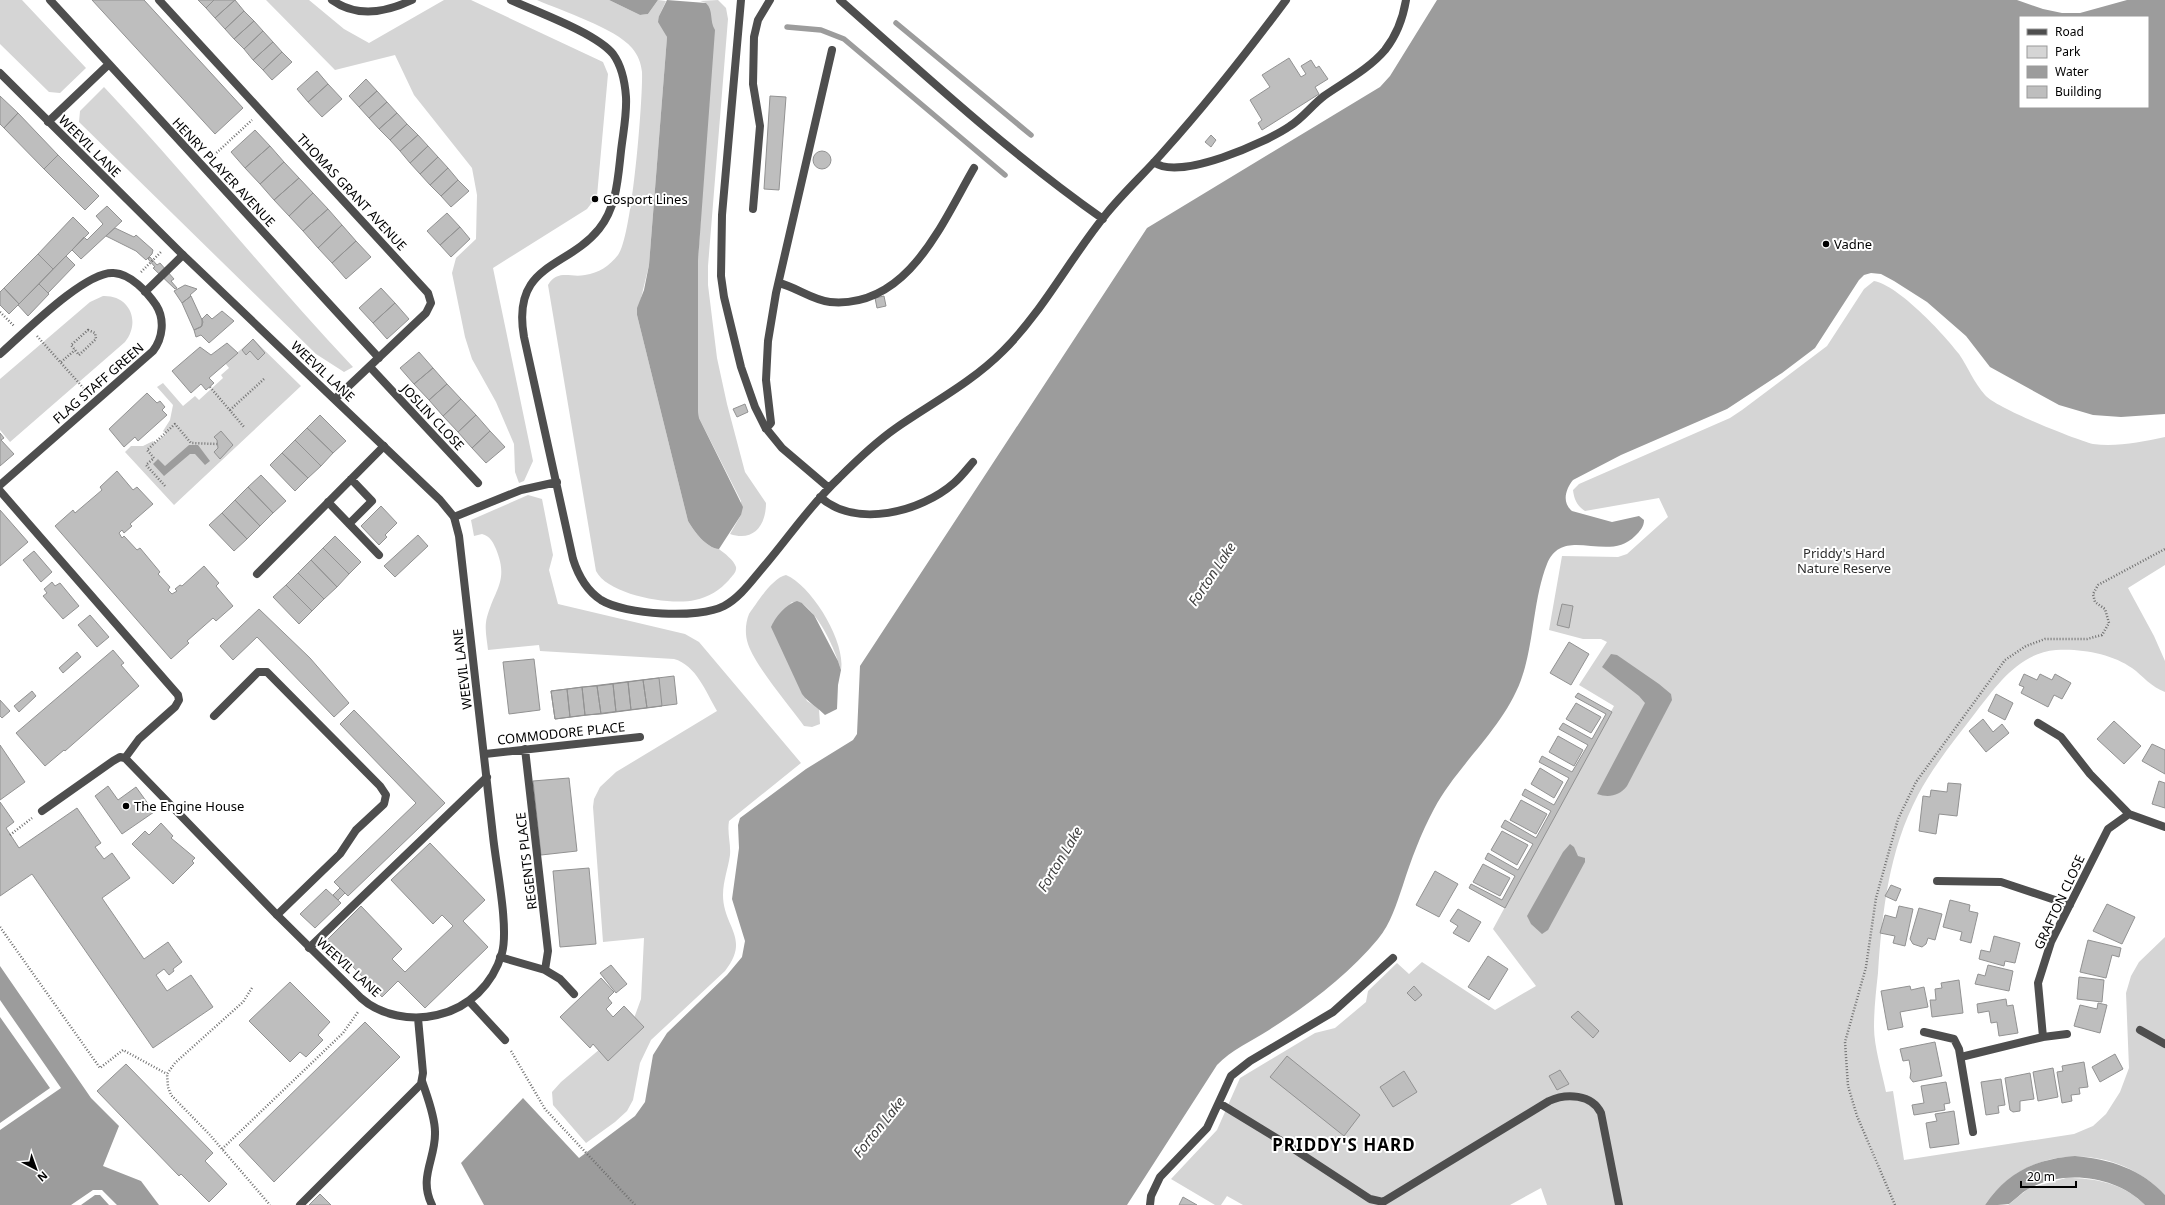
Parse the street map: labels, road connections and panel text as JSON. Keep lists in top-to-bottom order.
{
  "streets": {
    "street": [
      "WEEVIL LANE",
      "HENRY PLAYER AVENUE",
      "THOMAS GRANT AVENUE",
      "FLAG STAFF GREEN",
      "JOSLIN CLOSE",
      "COMMODORE PLACE",
      "REGENTS PLACE",
      "GRAFTON CLOSE"
    ]
  },
  "crossings": [
    ["WEEVIL LANE", "THOMAS GRANT AVENUE"],
    ["WEEVIL LANE", "COMMODORE PLACE"],
    ["HENRY PLAYER AVENUE", "THOMAS GRANT AVENUE"],
    ["THOMAS GRANT AVENUE", "JOSLIN CLOSE"],
    ["COMMODORE PLACE", "REGENTS PLACE"]
  ],
  "districts": ["PRIDDY'S HARD"],
  "water": ["Forton Lake"],
  "parks": ["Priddy's Hard Nature Reserve"],
  "places": ["Gosport Lines", "Vadne", "The Engine House"],
  "legend": [
    "Road",
    "Park",
    "Water",
    "Building"
  ],
  "scale_bar": "20 m",
  "north": "bottom right"
}
